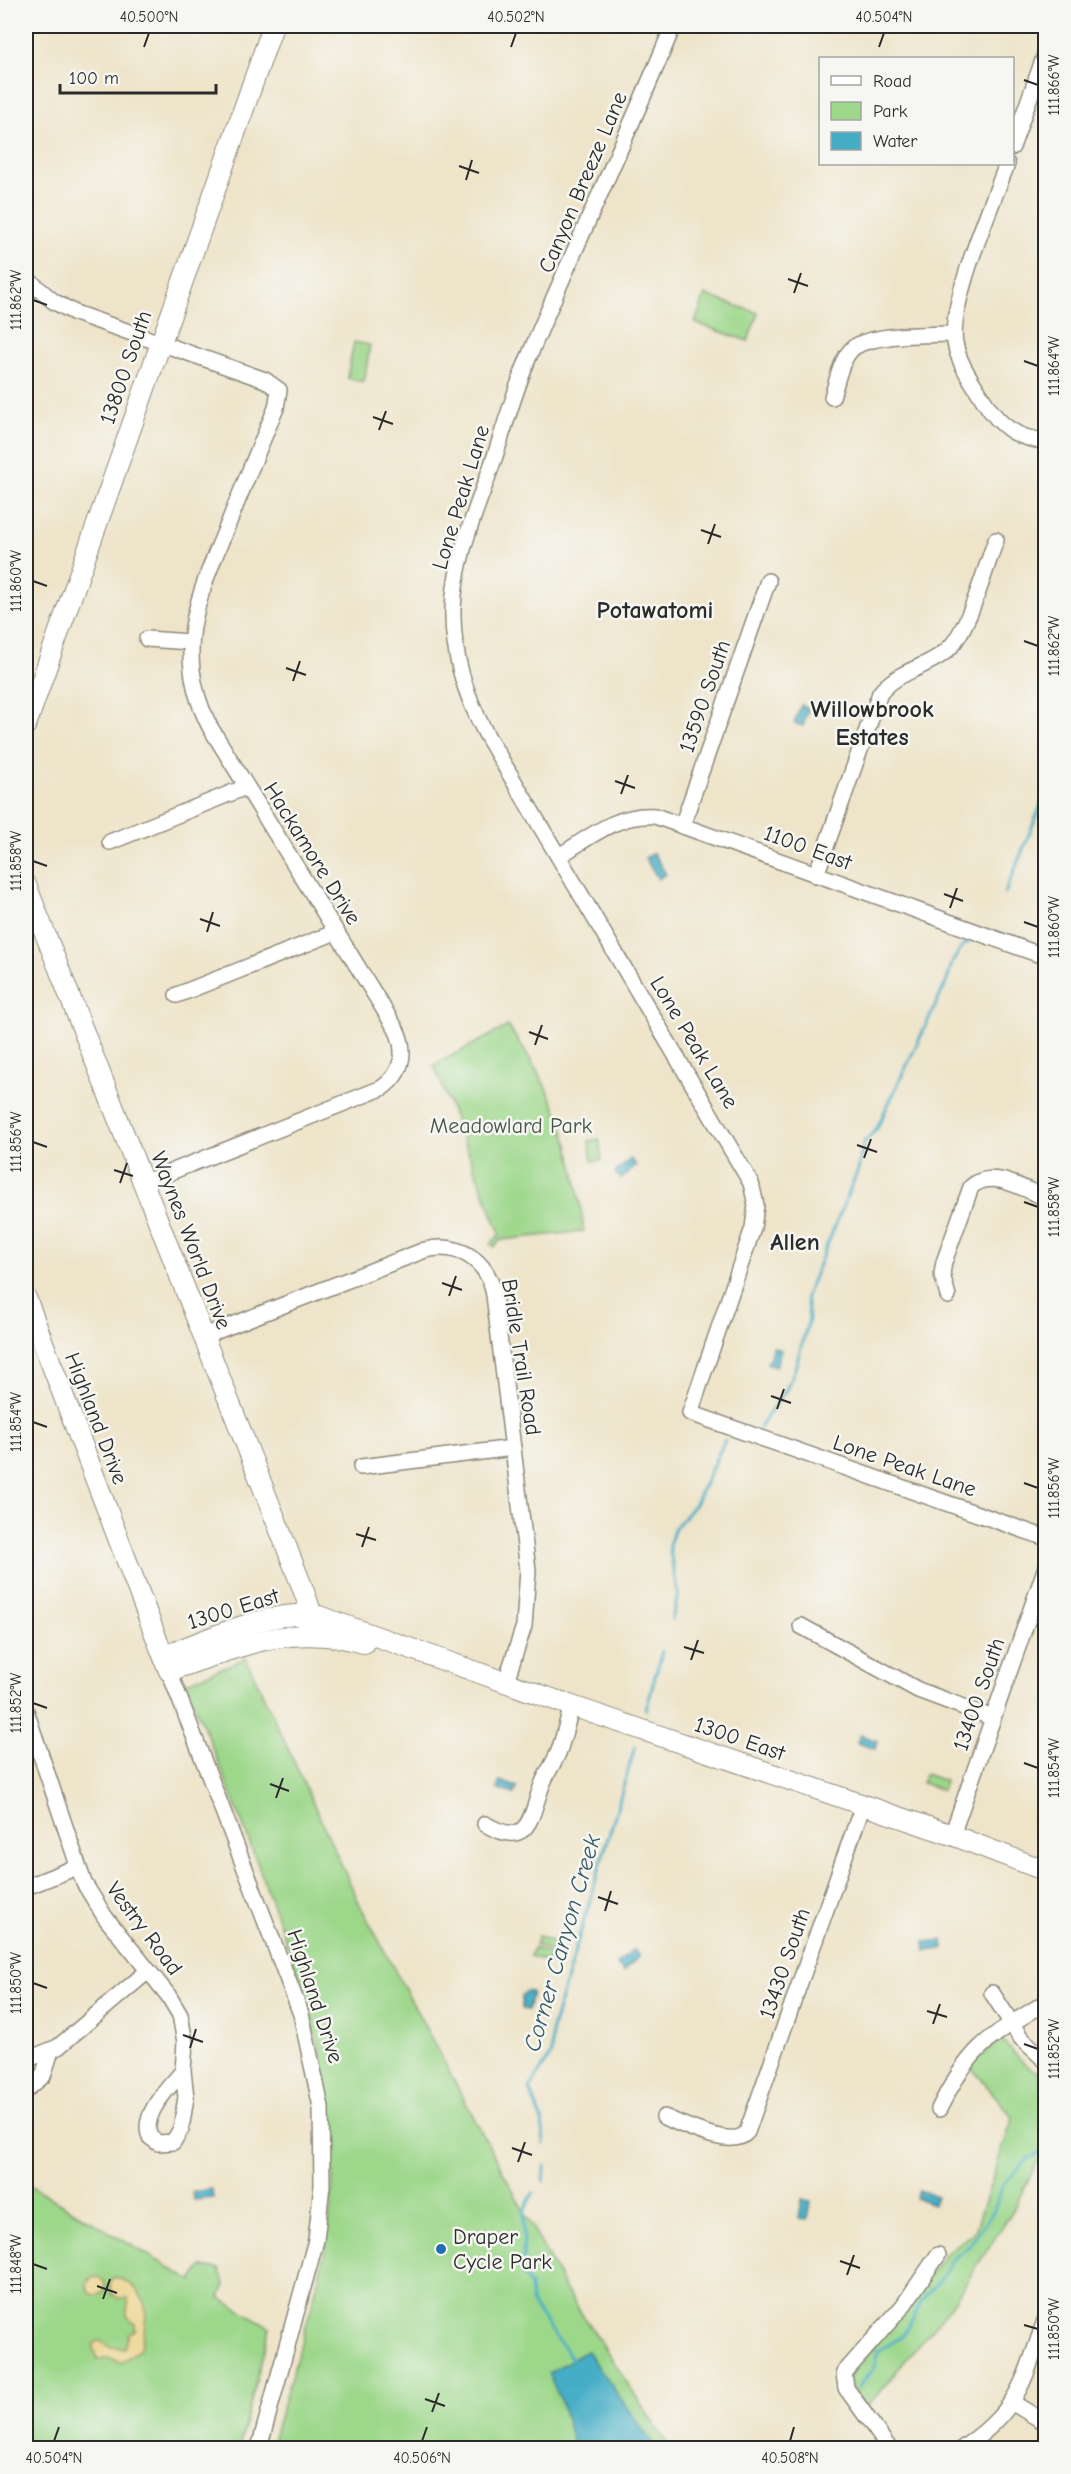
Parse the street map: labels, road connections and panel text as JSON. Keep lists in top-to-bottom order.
{
  "streets": {
    "main road": [
      "13800 South",
      "Waynes World Drive",
      "Highland Drive",
      "1300 East"
    ],
    "street": [
      "Canyon Breeze Lane",
      "Lone Peak Lane",
      "13590 South",
      "1100 East",
      "Hackamore Drive",
      "Bridle Trail Road",
      "13400 South",
      "Vestry Road",
      "13430 South"
    ]
  },
  "crossings": [
    ["Canyon Breeze Lane", "Lone Peak Lane"],
    ["13800 South", "Hackamore Drive"],
    ["Lone Peak Lane", "1100 East"],
    ["13590 South", "1100 East"],
    ["Hackamore Drive", "Waynes World Drive"],
    ["Waynes World Drive", "Bridle Trail Road"],
    ["Waynes World Drive", "1300 East"],
    ["Bridle Trail Road", "1300 East"],
    ["Highland Drive", "1300 East"],
    ["1300 East", "13400 South"],
    ["1300 East", "13430 South"]
  ],
  "districts": ["Potawatomi", "Willowbrook Estates", "Allen"],
  "water": ["Corner Canyon Creek"],
  "parks": ["Meadowlard Park"],
  "places": ["Draper Cycle Park"],
  "legend": ["Road", "Park", "Water"],
  "scale_bar": "100 m",
  "coordinates": [
    "40.500°N",
    "40.502°N",
    "40.504°N",
    "111.866°W",
    "111.862°W",
    "111.864°W",
    "111.860°W",
    "111.858°W",
    "111.856°W",
    "111.854°W",
    "111.852°W",
    "111.850°W",
    "111.848°W",
    "40.506°N",
    "40.508°N"
  ]
}
